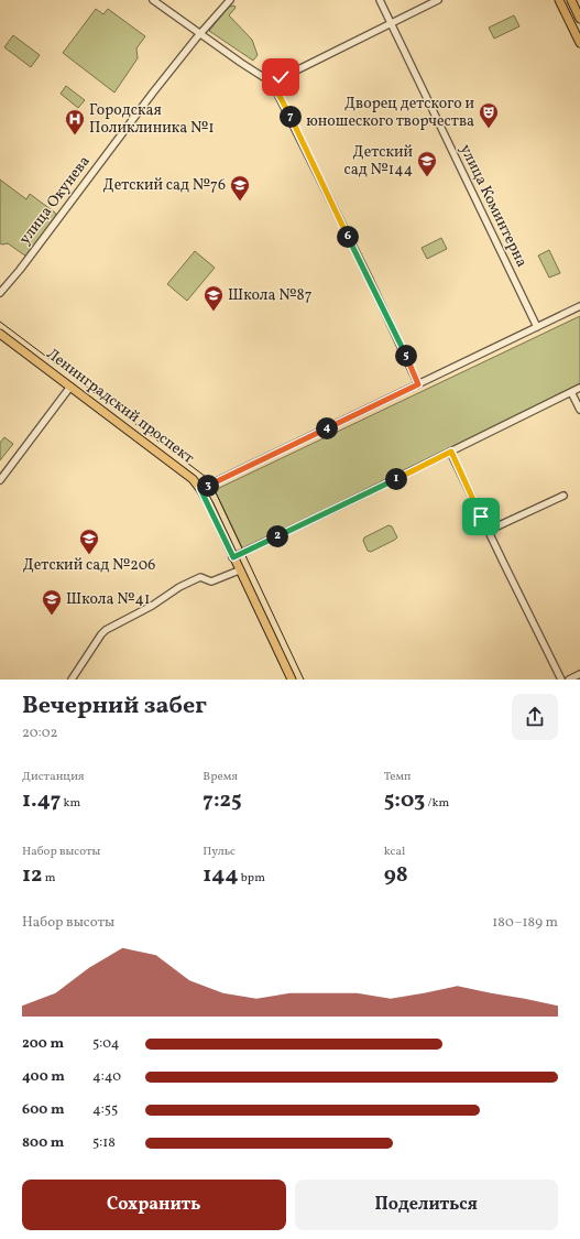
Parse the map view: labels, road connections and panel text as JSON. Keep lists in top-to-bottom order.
{
  "streets": {
    "main road": ["Ленинградский проспект"],
    "street": ["улица Окунева", "улица Коминтерна"]
  },
  "places": {
    "theatre": ["Дворец детского и юношеского творчества"],
    "hospital": ["Городская Поликлиника №1"],
    "school or university": [
      "Детский сад №144",
      "Детский сад №76",
      "Школа №87",
      "Детский сад №206",
      "Школа №41"
    ]
  },
  "page": {
    "pins": [
      "7",
      "6",
      "5",
      "4",
      "1",
      "3",
      "2"
    ],
    "heading": ["Вечерний забег", "20:02"],
    "stats": [
      ["Дистанция", "1.47 km"],
      ["Время", "7:25"],
      ["Темп", "5:03 /km"],
      ["Набор высоты", "12 m"],
      ["Пульс", "144 bpm"],
      ["kcal", "98"]
    ],
    "chart": ["Набор высоты", "180–189 m"],
    "list": [
      {
        "name": "200 m",
        "note": "5:04"
      },
      {
        "name": "400 m",
        "note": "4:40"
      },
      {
        "name": "600 m",
        "note": "4:55"
      },
      {
        "name": "800 m",
        "note": "5:18"
      }
    ],
    "buttons": ["Сохранить", "Поделиться"]
  }
}
